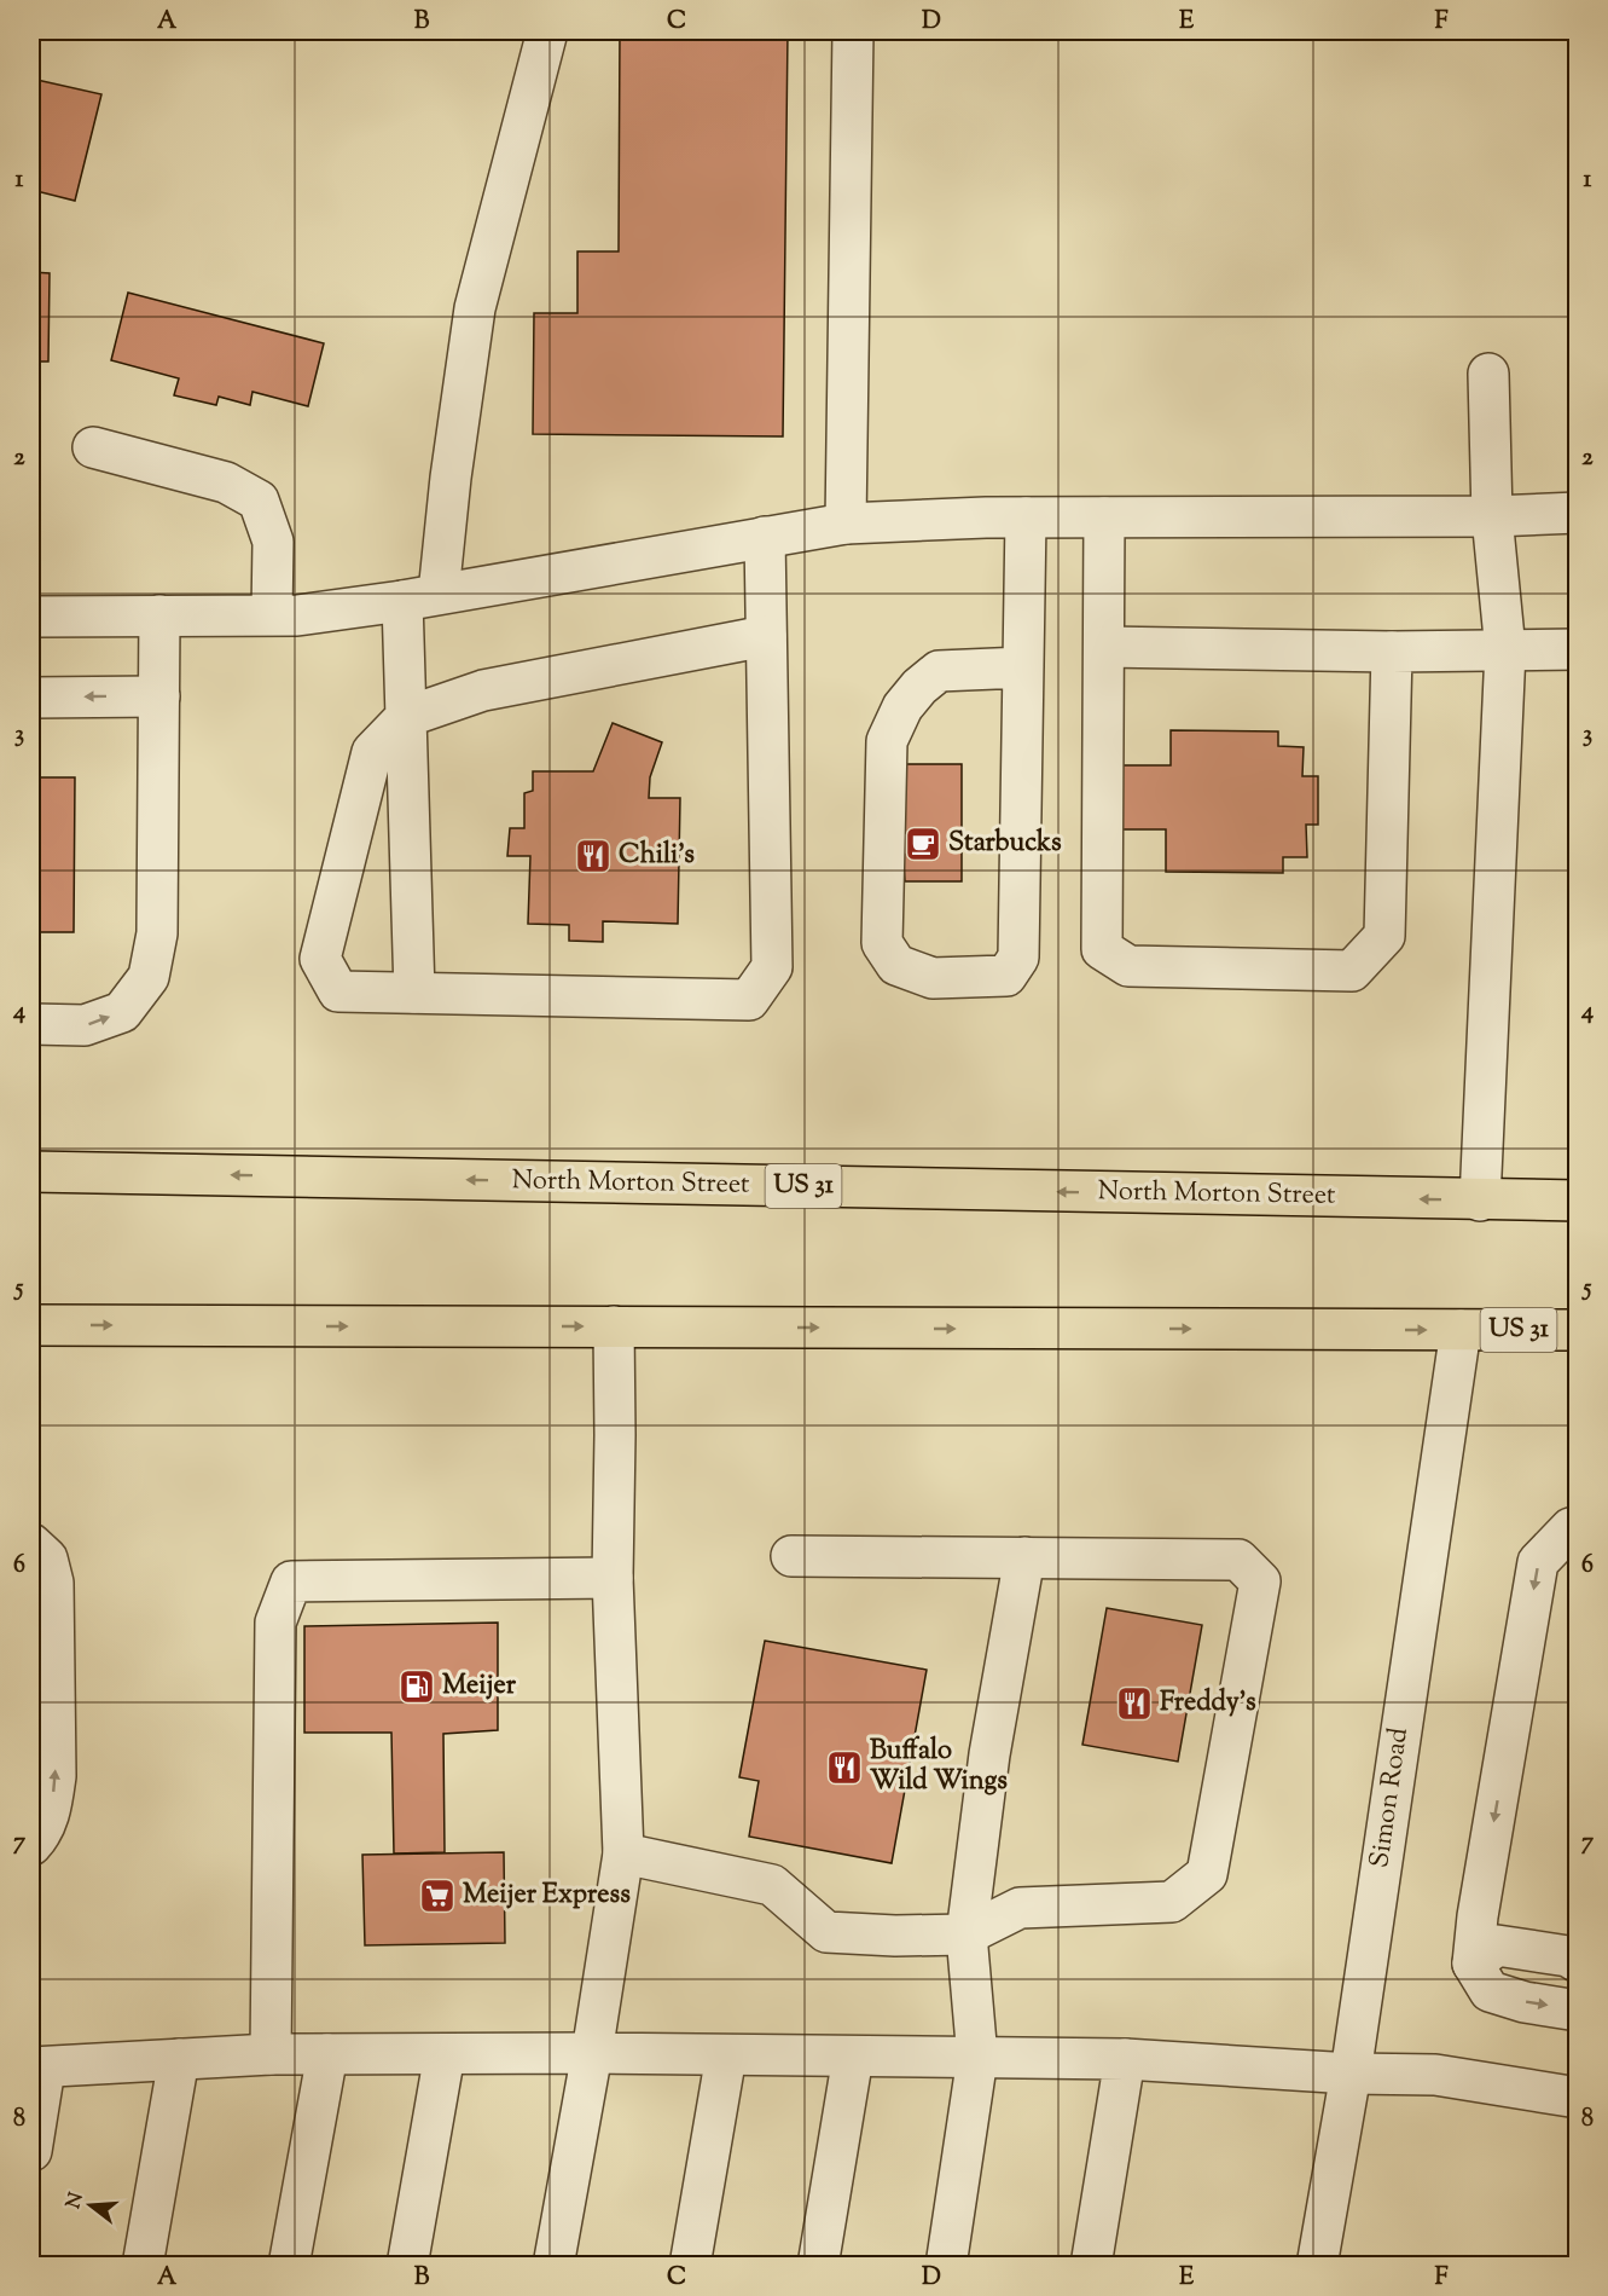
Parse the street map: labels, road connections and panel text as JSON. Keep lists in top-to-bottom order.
{
  "streets": {
    "main road": ["North Morton Street", "US 31"],
    "street": ["Simon Road"]
  },
  "crossings": [
    ["US 31", "Simon Road"]
  ],
  "places": {
    "cafe": ["Starbucks"],
    "restaurant": ["Chili's", "Freddy's", "Buffalo Wild Wings"],
    "fuel station": ["Meijer"],
    "supermarket": ["Meijer Express"]
  },
  "north": "left",
  "grid": {
    "columns": [
      "A",
      "B",
      "C",
      "D",
      "E",
      "F"
    ],
    "rows": [
      "1",
      "2",
      "3",
      "4",
      "5",
      "6",
      "7",
      "8"
    ]
  }
}
